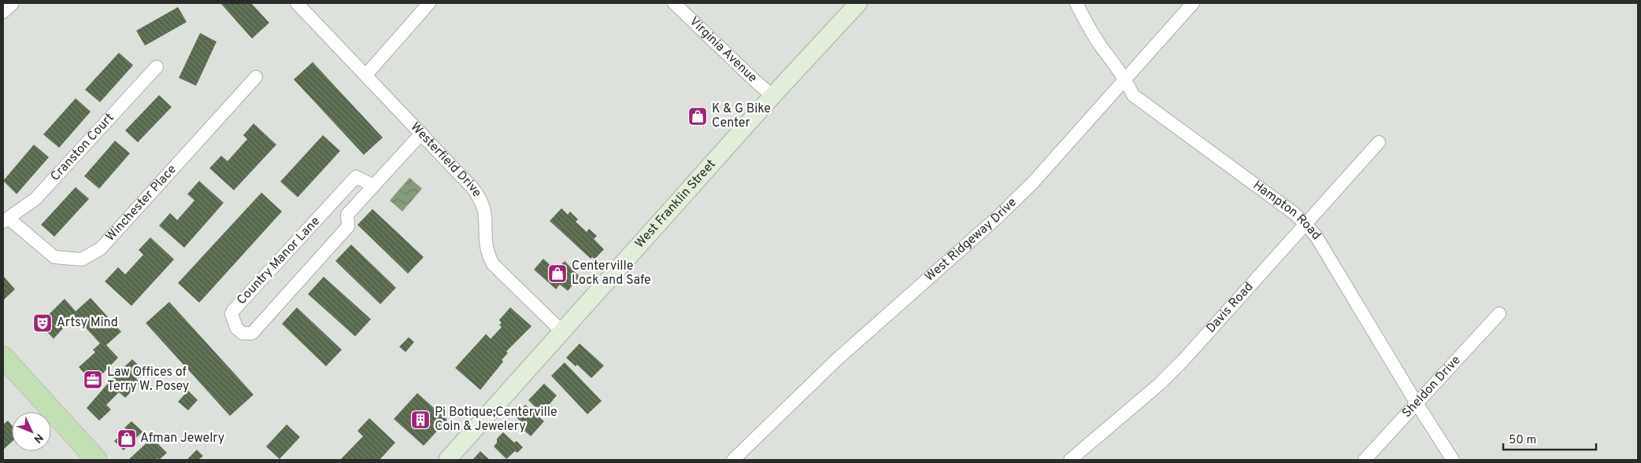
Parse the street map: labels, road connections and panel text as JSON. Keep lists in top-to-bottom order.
{
  "streets": {
    "main road": ["West Franklin Street"],
    "street": [
      "Virginia Avenue",
      "Cranston Court",
      "Westerfield Drive",
      "Winchester Place",
      "Hampton Road",
      "West Ridgeway Drive",
      "Country Manor Lane",
      "Davis Road",
      "Sheldon Drive"
    ]
  },
  "crossings": [
    ["Virginia Avenue", "West Franklin Street"],
    ["Cranston Court", "Winchester Place"],
    ["Westerfield Drive", "West Franklin Street"],
    ["Westerfield Drive", "Country Manor Lane"],
    ["Hampton Road", "West Ridgeway Drive"],
    ["Hampton Road", "Davis Road"],
    ["Hampton Road", "Sheldon Drive"]
  ],
  "places": {
    "shop": ["K & G Bike Center", "Centerville Lock and Safe", "Afman Jewelry"],
    "theatre": ["Artsy Mind"],
    "office": ["Law Offices of Terry W. Posey"],
    "building": ["Pi Botique;Centerville Coin & Jewelery"]
  },
  "scale_bar": "50 m",
  "north": "bottom right"
}
